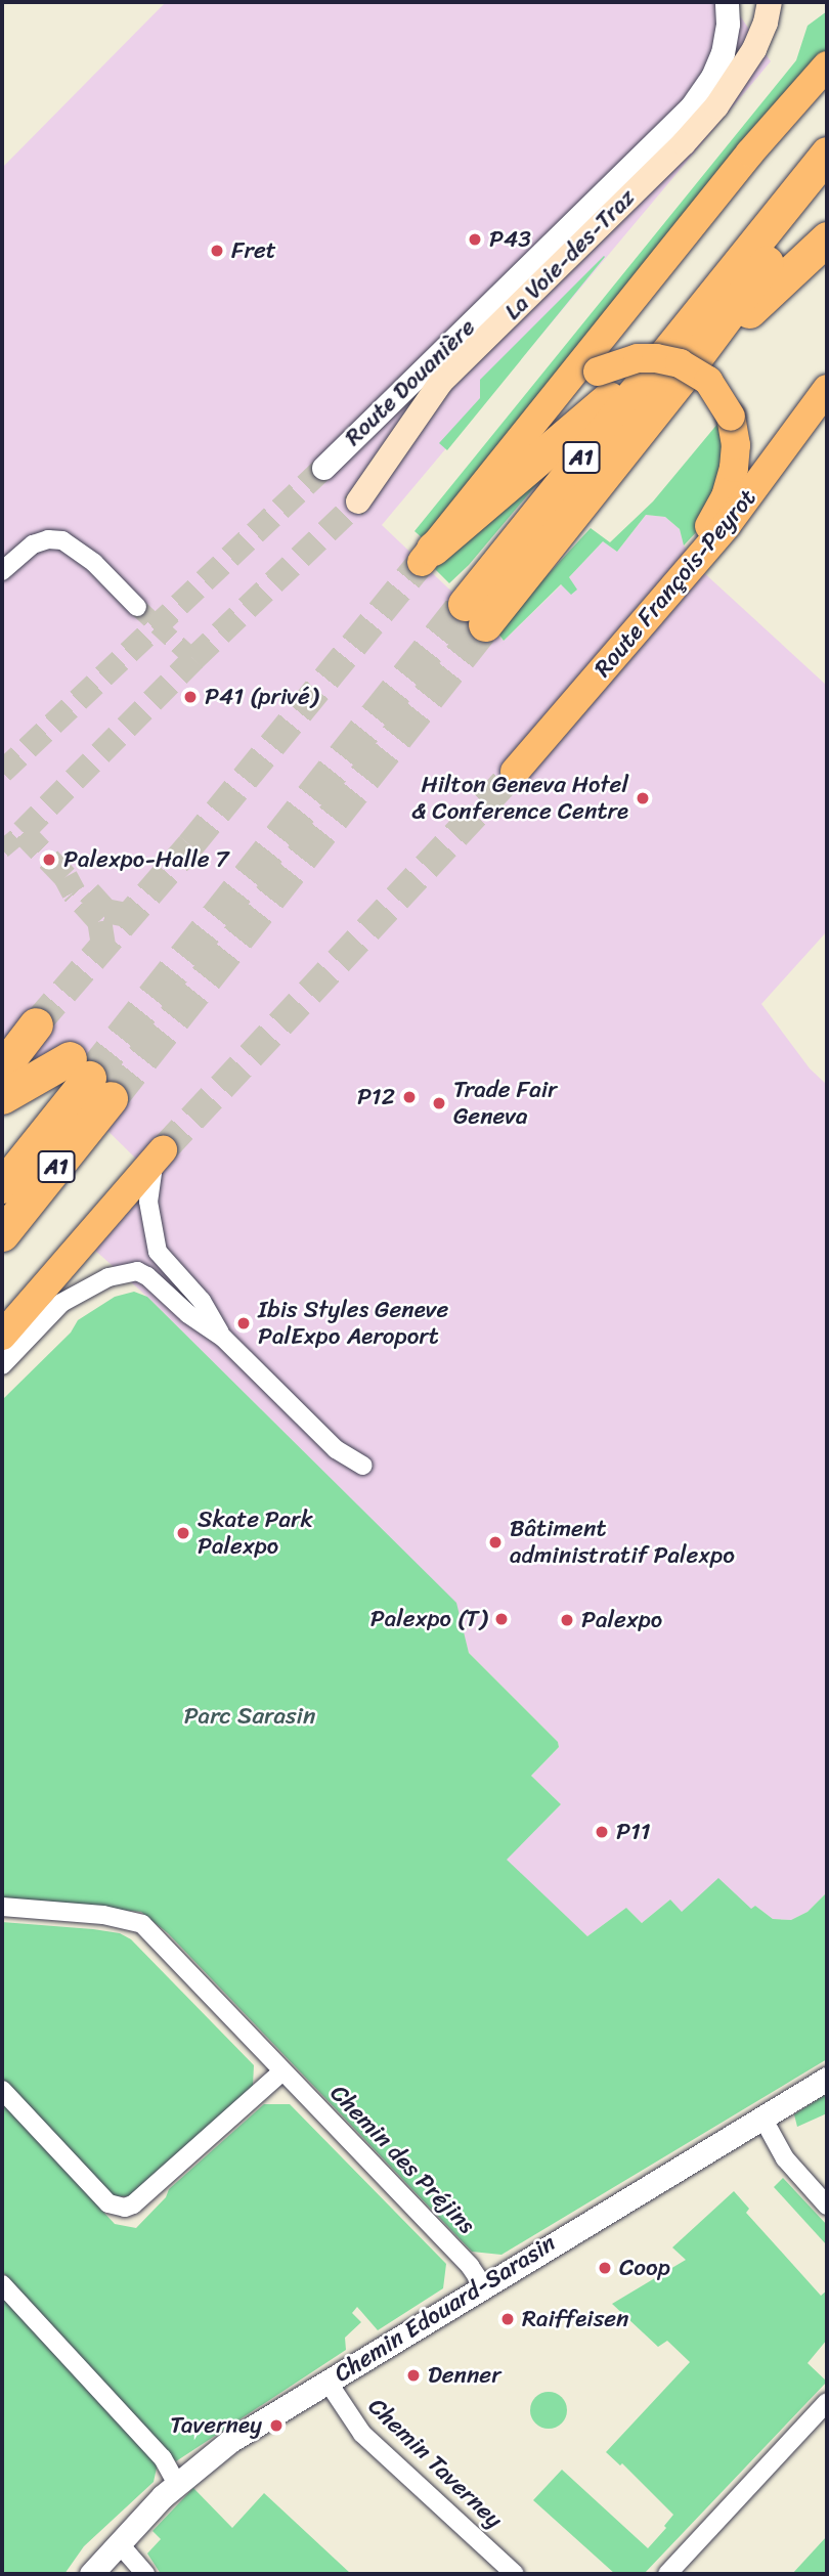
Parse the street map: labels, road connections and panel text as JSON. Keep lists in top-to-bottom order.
{
  "streets": {
    "highway": ["A1"],
    "main road": ["La Voie-des-Traz", "Route François-Peyrot"],
    "street": [
      "Route Douanière",
      "Chemin des Préjins",
      "Chemin Edouard-Sarasin",
      "Chemin Taverney"
    ]
  },
  "crossings": [
    ["Chemin des Préjins", "Chemin Edouard-Sarasin"],
    ["Chemin Edouard-Sarasin", "Chemin Taverney"]
  ],
  "parks": ["Parc Sarasin"],
  "places": [
    "P43",
    "Fret",
    "P41 (privé)",
    "Hilton Geneva Hotel & Conference Centre",
    "Palexpo-Halle 7",
    "P12",
    "Trade Fair Geneva",
    "Ibis Styles Geneve PalExpo Aeroport",
    "Skate Park Palexpo",
    "Bâtiment administratif Palexpo",
    "Palexpo (T)",
    "Palexpo",
    "P11",
    "Coop",
    "Raiffeisen",
    "Denner",
    "Taverney"
  ]
}
